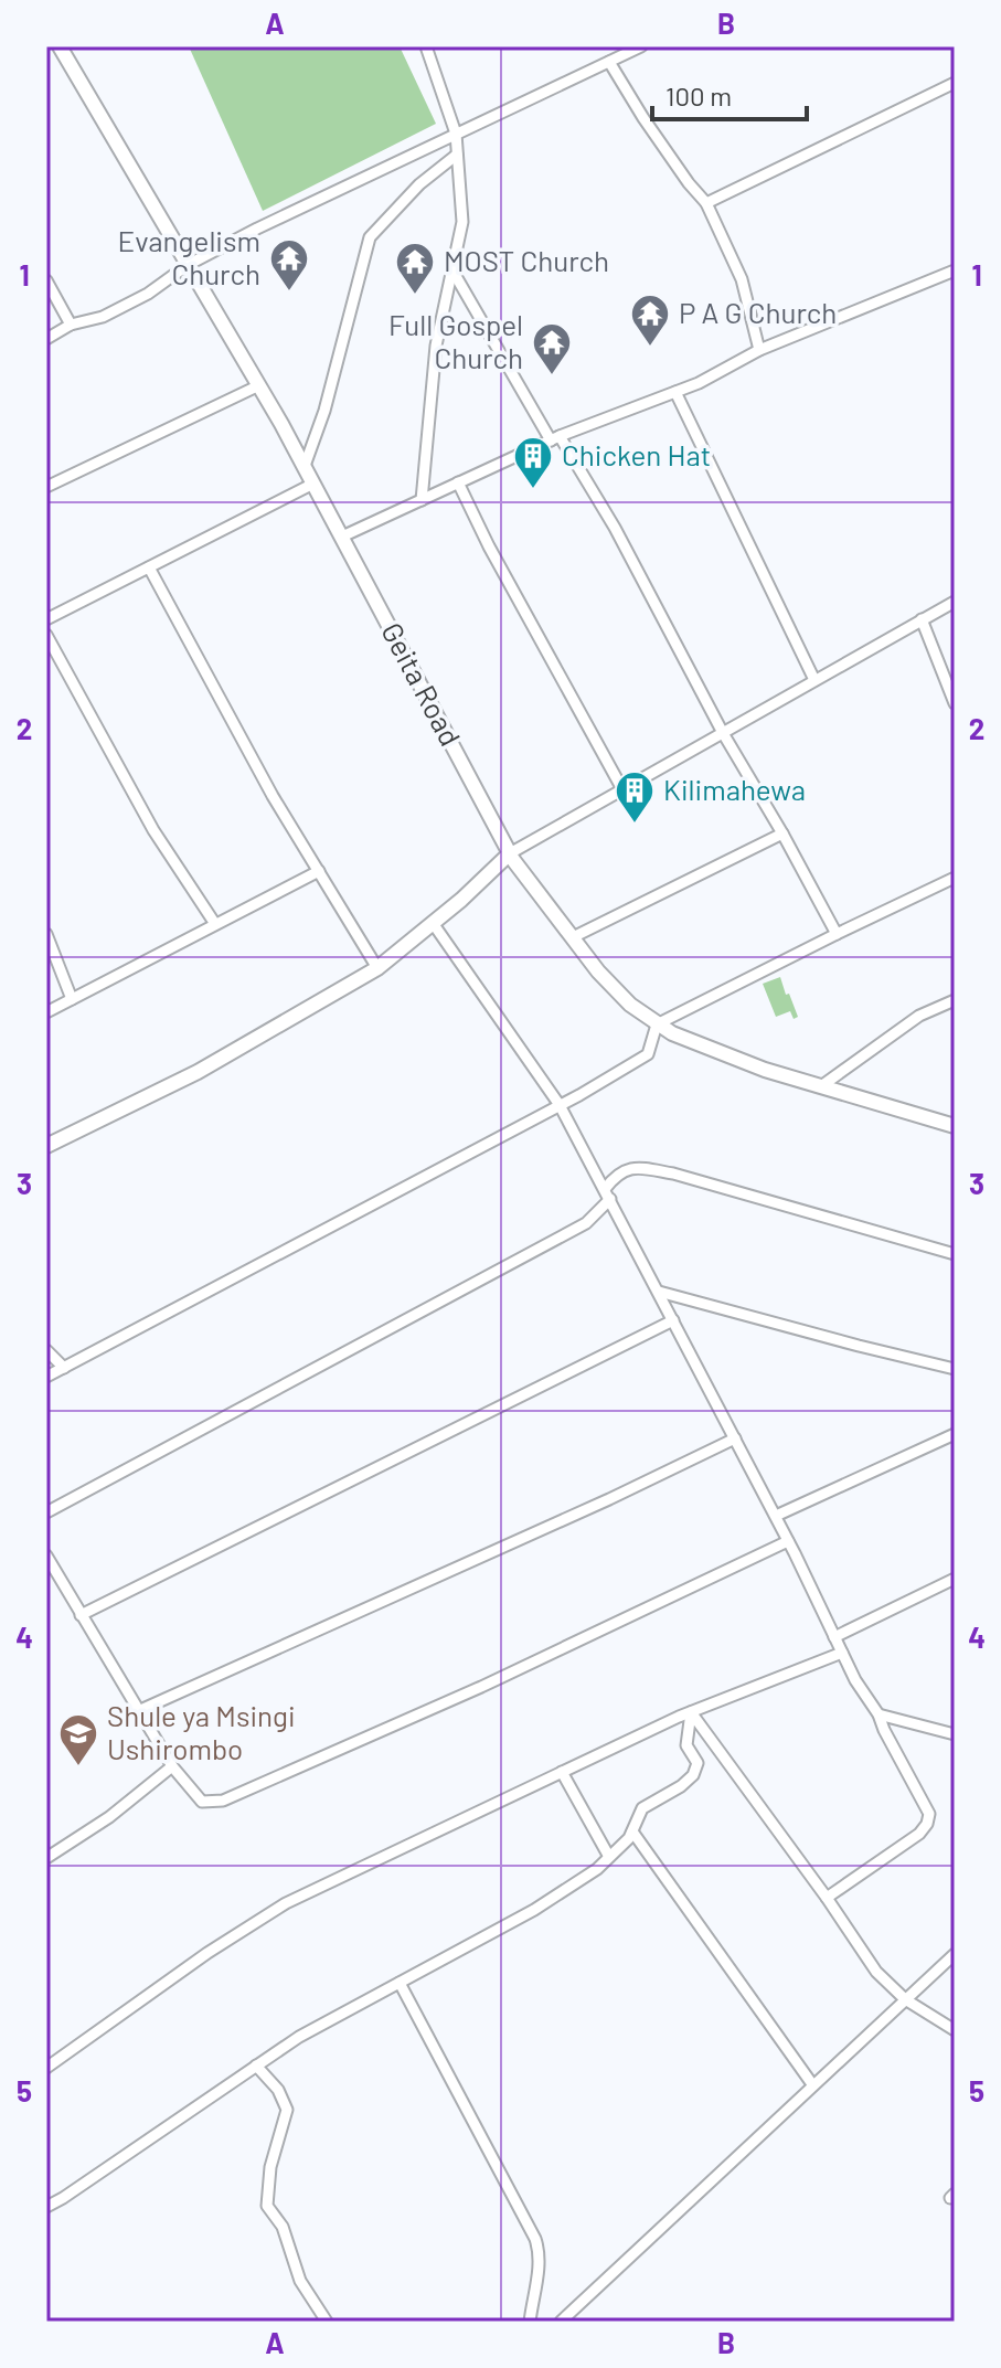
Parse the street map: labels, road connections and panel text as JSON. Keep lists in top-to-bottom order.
{
  "streets": {
    "main road": ["Geita Road"]
  },
  "places": {
    "temple": [
      "Evangelism Church",
      "MOST Church",
      "P A G Church",
      "Full Gospel Church"
    ],
    "building": ["Chicken Hat", "Kilimahewa"],
    "school or university": ["Shule ya Msingi Ushirombo"]
  },
  "scale_bar": "100 m",
  "grid": {
    "columns": ["A", "B"],
    "rows": [
      "1",
      "2",
      "3",
      "4",
      "5"
    ]
  }
}
